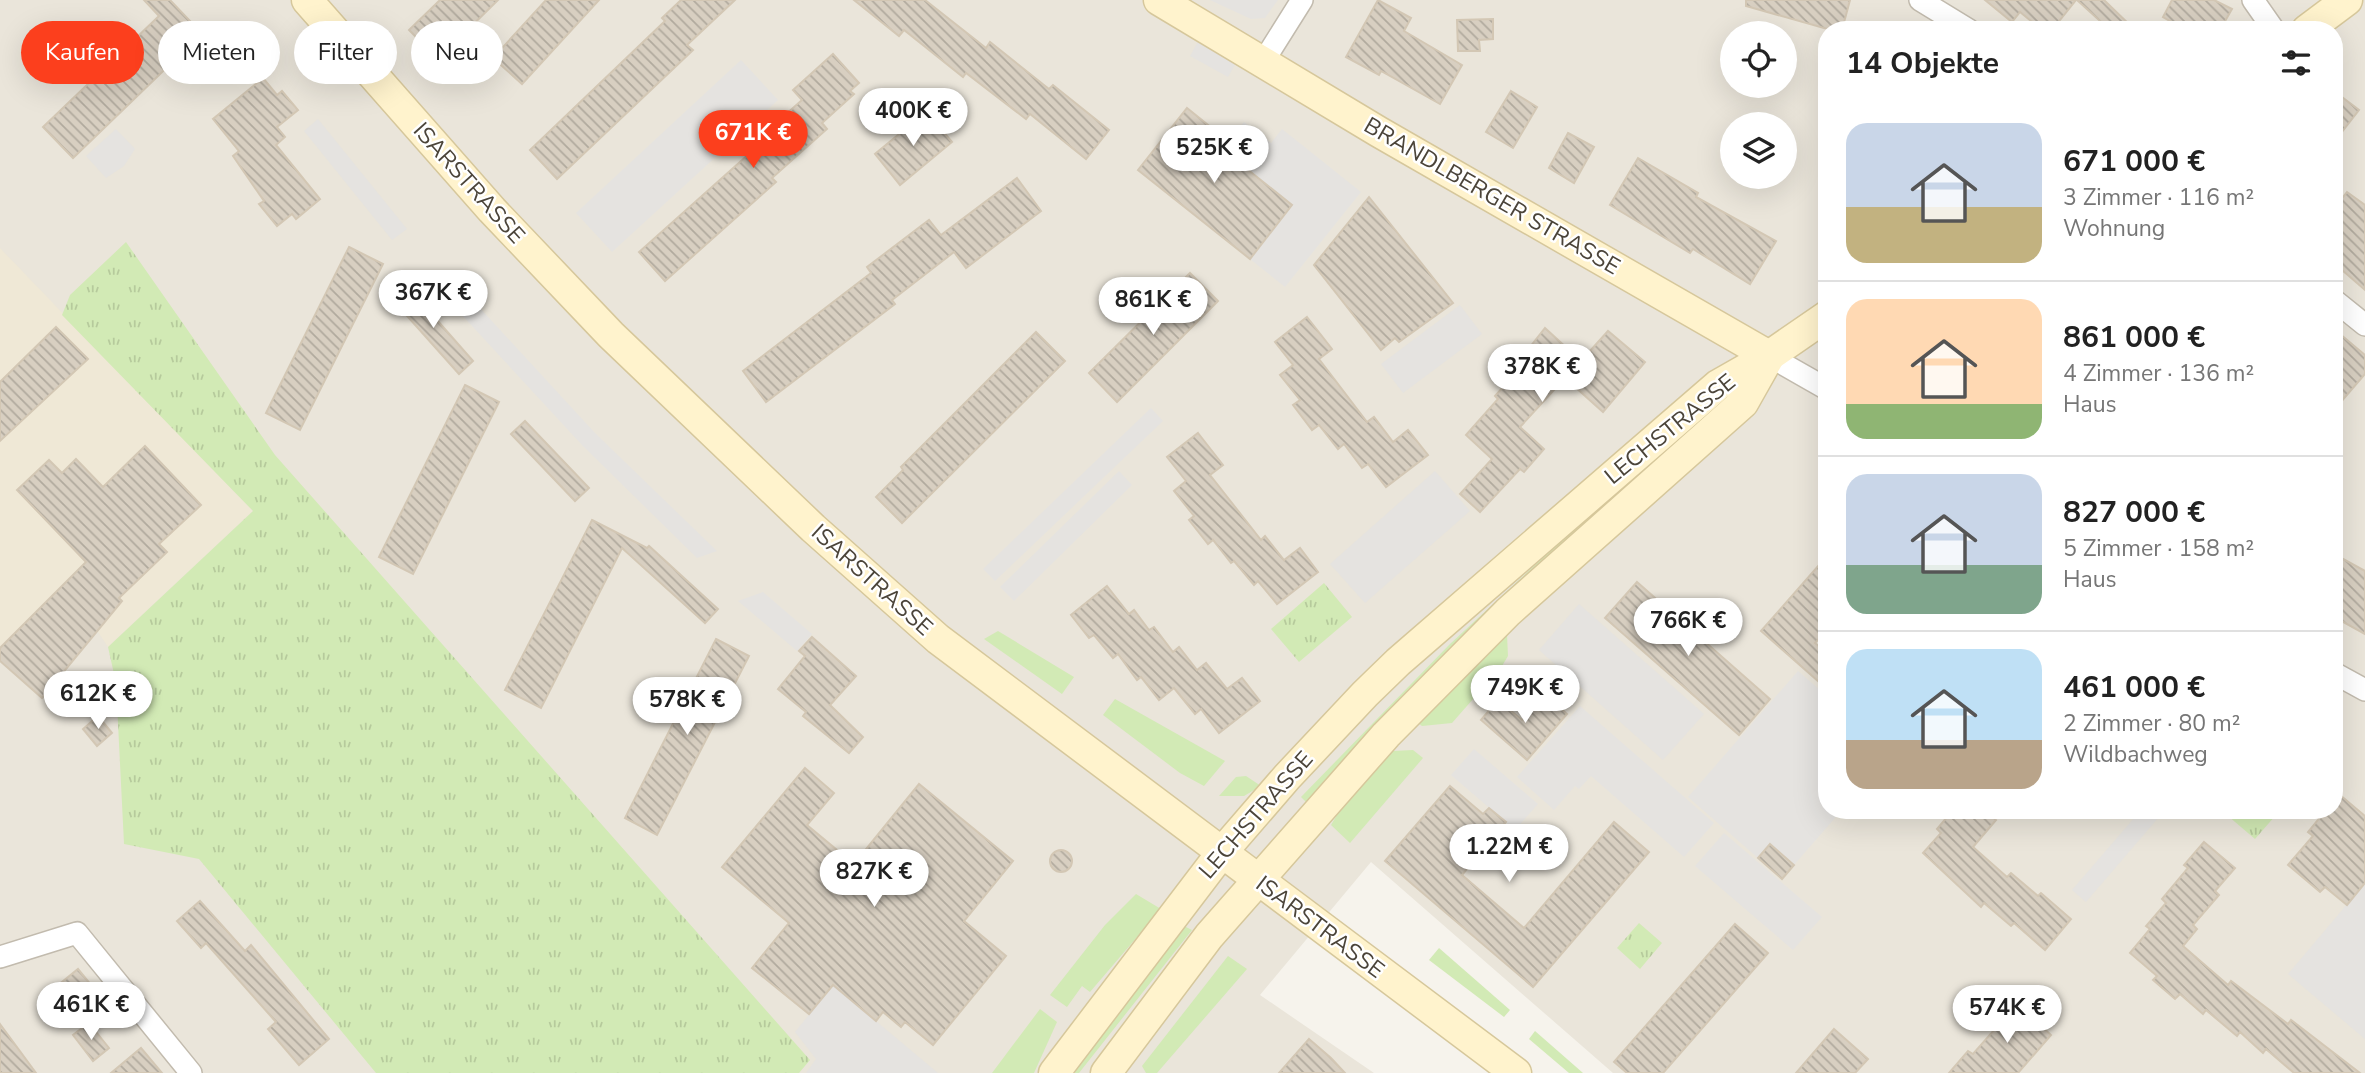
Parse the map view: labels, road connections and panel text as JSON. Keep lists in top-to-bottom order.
{
  "streets": {
    "street": ["ISARSTRASSE", "BRANDLBERGER STRASSE", "LECHSTRASSE"]
  },
  "crossings": [
    ["ISARSTRASSE", "LECHSTRASSE"],
    ["BRANDLBERGER STRASSE", "LECHSTRASSE"]
  ],
  "page": {
    "chip": [
      "Kaufen",
      "Mieten",
      "Filter",
      "Neu"
    ],
    "heading": "14 Objekte",
    "price": [
      "400K €",
      "671K €",
      "525K €",
      "367K €",
      "861K €",
      "378K €",
      "766K €",
      "749K €",
      "612K €",
      "578K €",
      "1.22M €",
      "827K €",
      "461K €",
      "574K €"
    ],
    "list": [
      {
        "name": "671 000 €",
        "note": "3 Zimmer · 116 m² · Wohnung"
      },
      {
        "name": "861 000 €",
        "note": "4 Zimmer · 136 m² · Haus"
      },
      {
        "name": "827 000 €",
        "note": "5 Zimmer · 158 m² · Haus"
      },
      {
        "name": "461 000 €",
        "note": "2 Zimmer · 80 m² · Wildbachweg"
      }
    ]
  }
}
